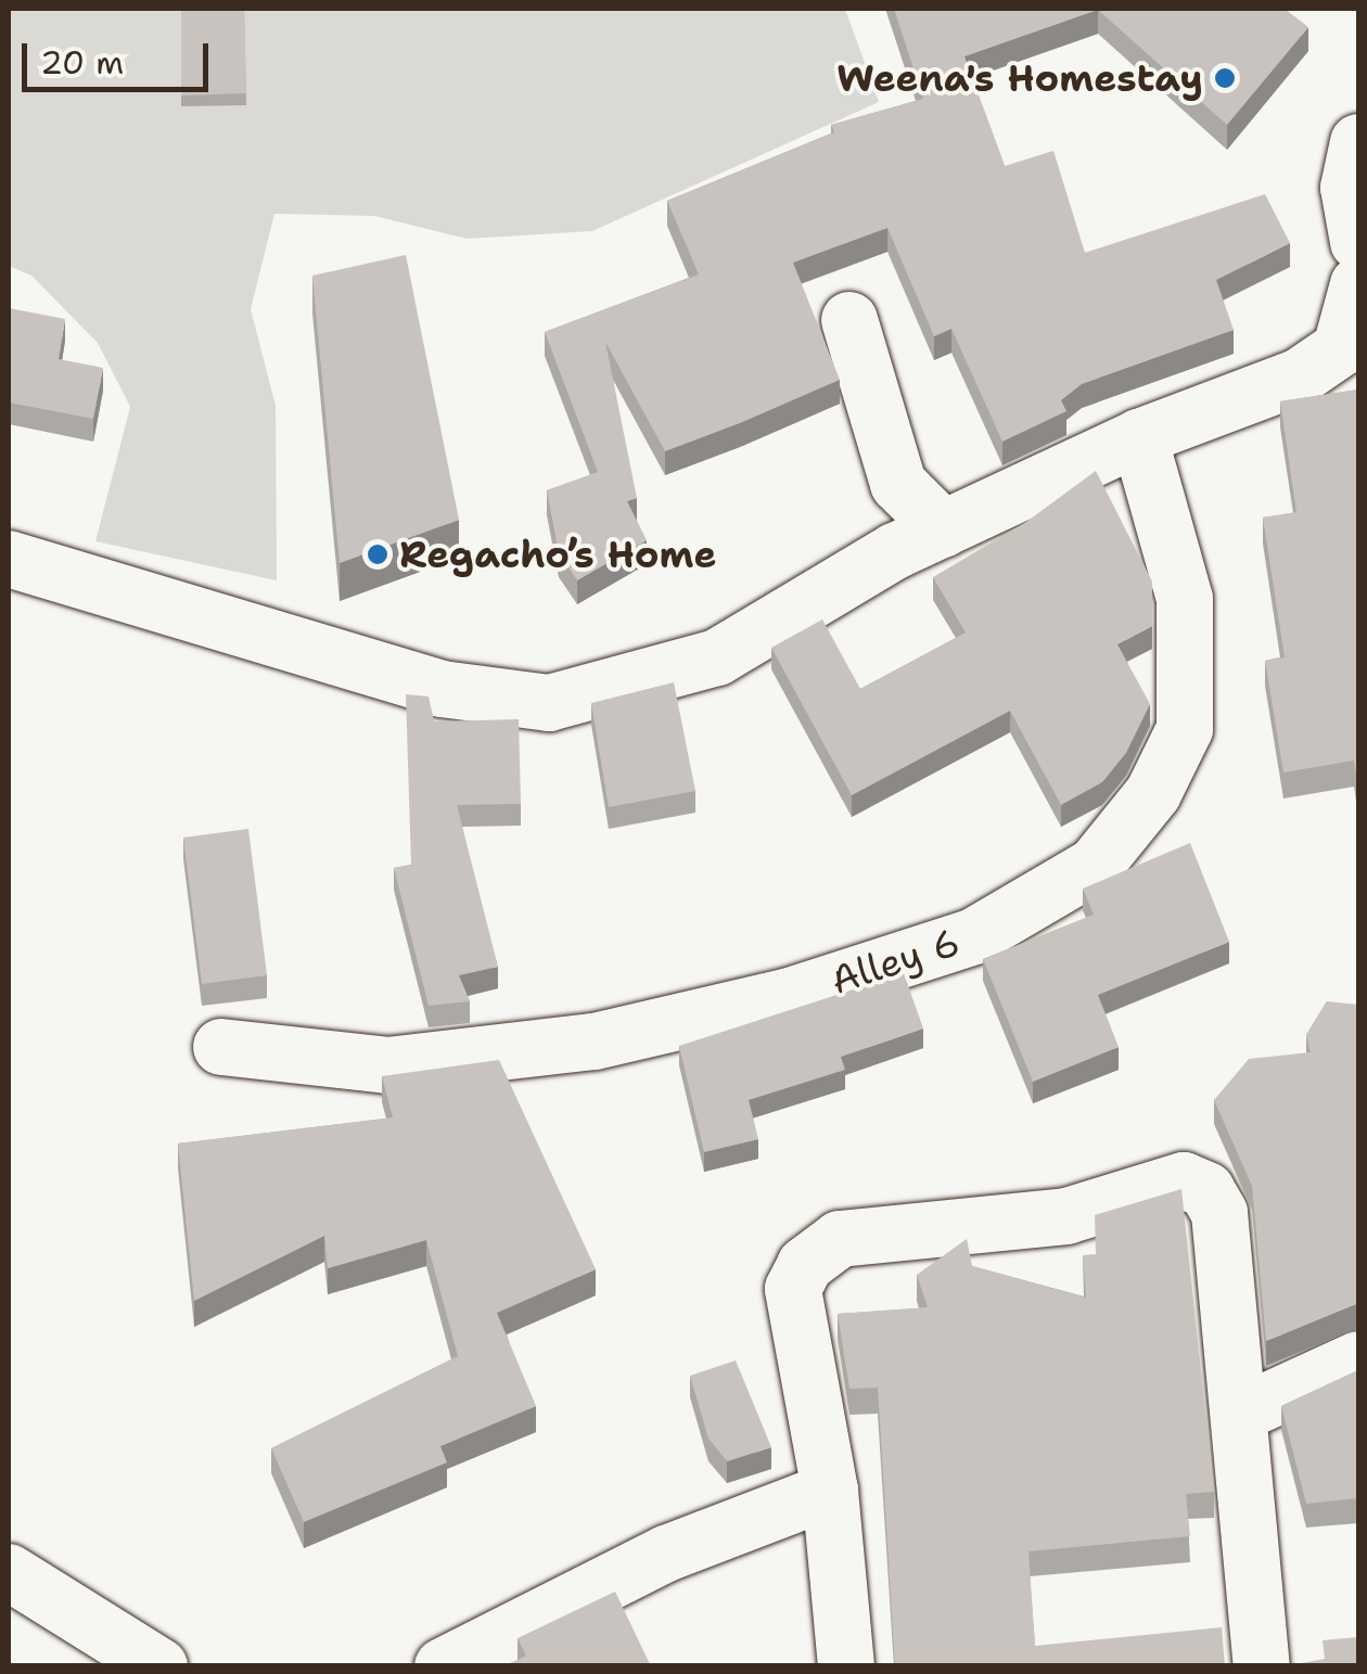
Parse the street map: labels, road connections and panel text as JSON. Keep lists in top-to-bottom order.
{
  "streets": {
    "street": ["Alley 6"]
  },
  "places": ["Weena's Homestay", "Regacho’s Home"],
  "scale_bar": "20 m"
}
